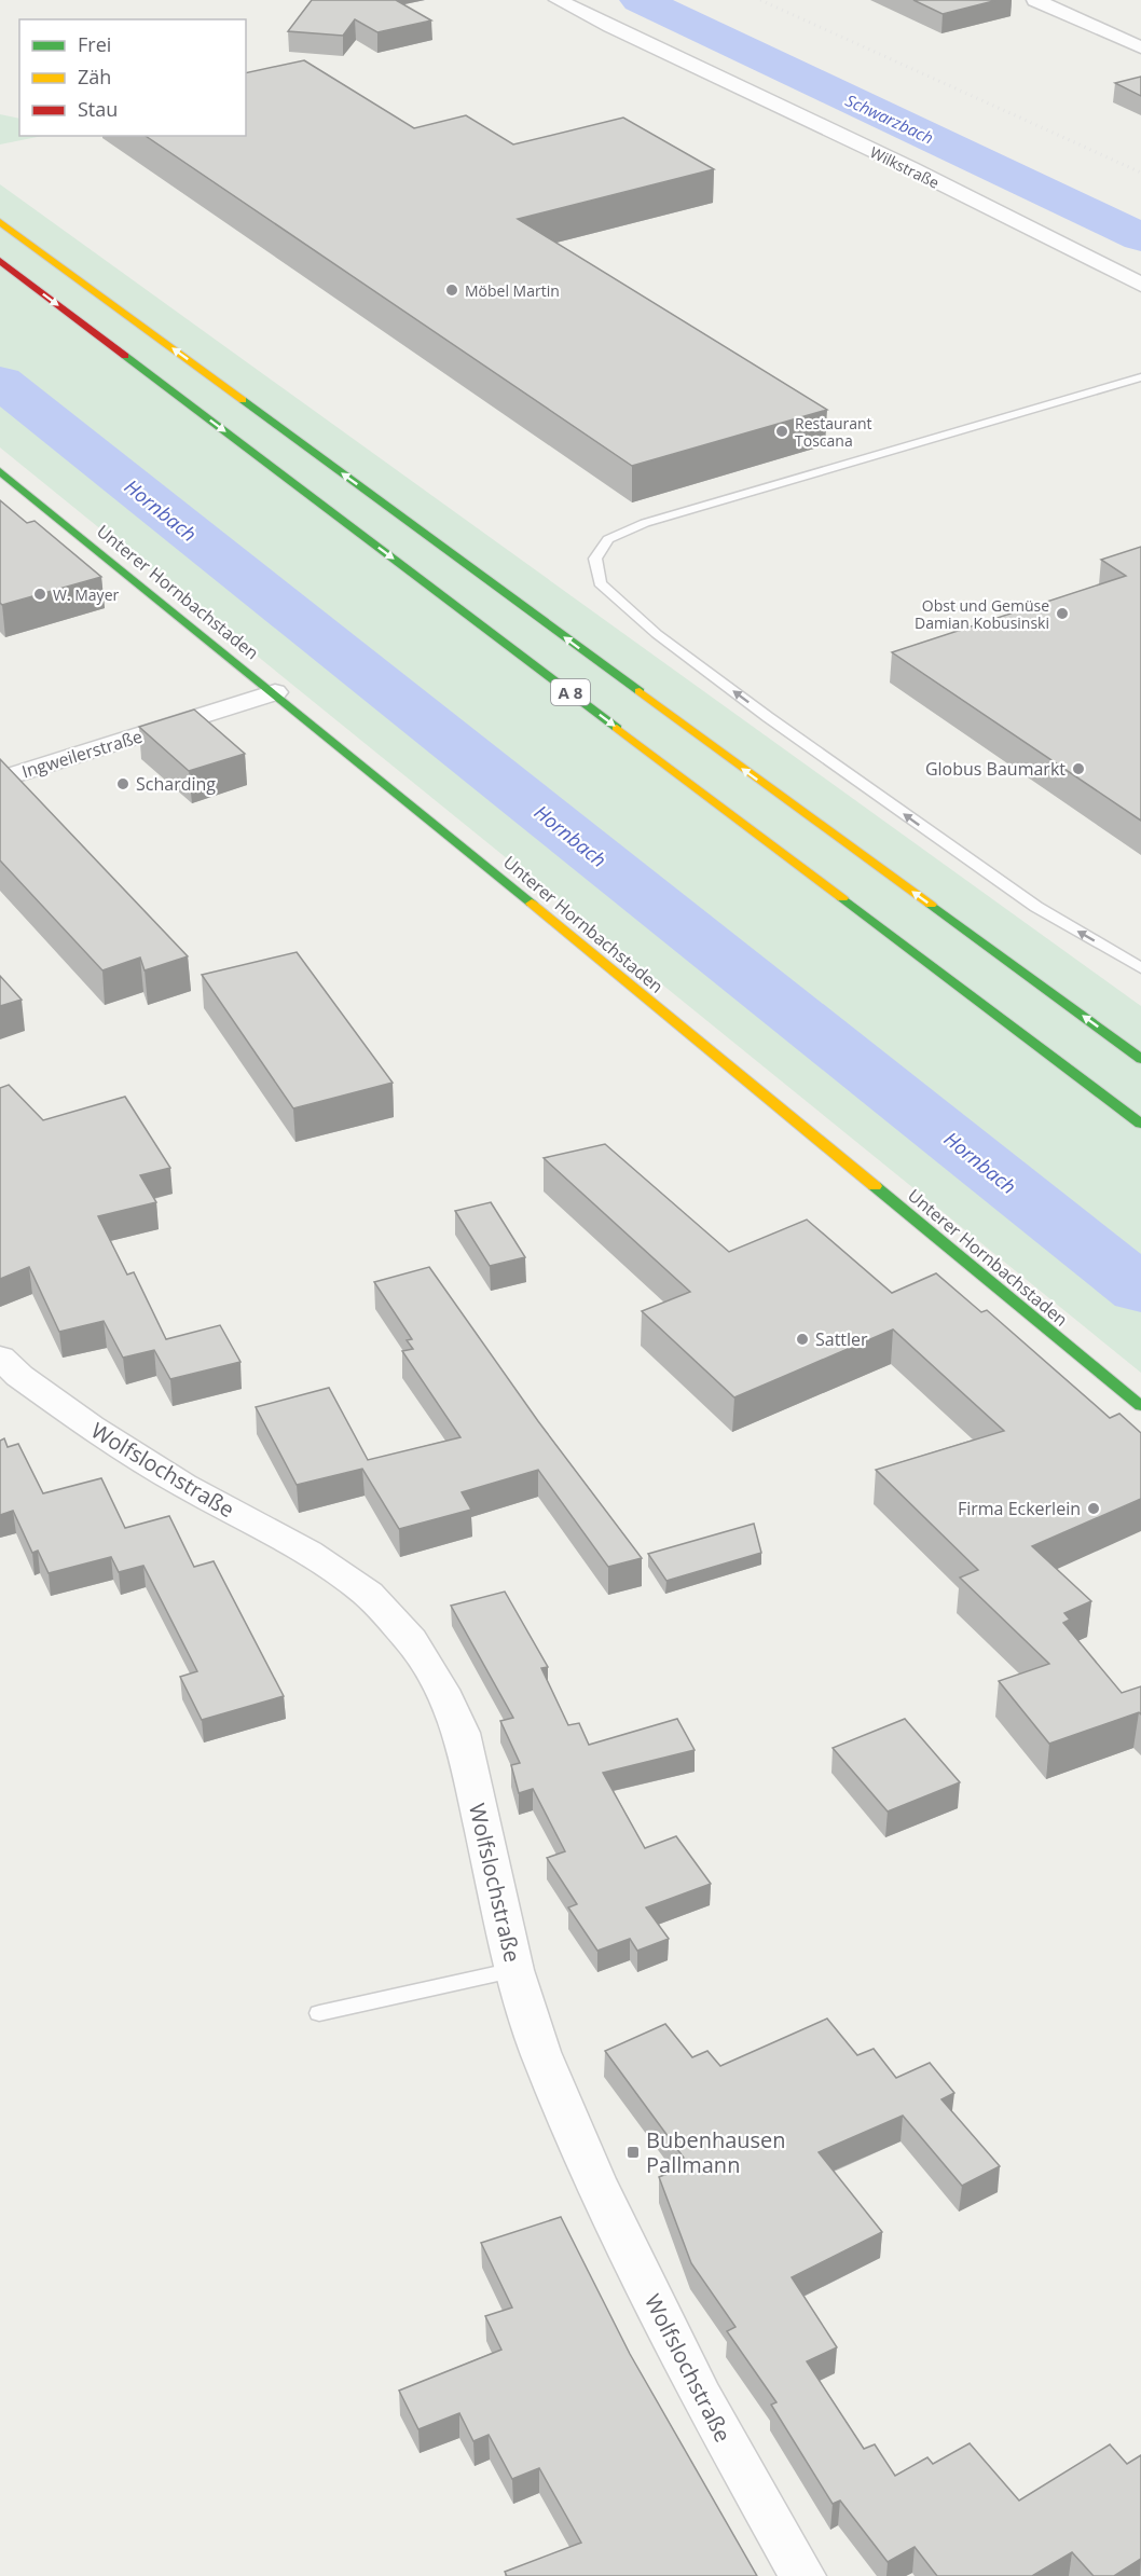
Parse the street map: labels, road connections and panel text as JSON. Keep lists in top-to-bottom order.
{
  "streets": {
    "main road": ["Unterer Hornbachstaden", "A 8"],
    "street": ["Wilkstraße", "Ingweilerstraße", "Wolfslochstraße"]
  },
  "crossings": [
    ["Unterer Hornbachstaden", "Ingweilerstraße"]
  ],
  "water": ["Schwarzbach", "Hornbach"],
  "places": {
    "other": [
      "Möbel Martin",
      "Restaurant Toscana",
      "W. Mayer",
      "Obst und Gemüse Damian Kobusinski",
      "Globus Baumarkt",
      "Scharding",
      "Sattler",
      "Firma Eckerlein"
    ],
    "transit": ["Bubenhausen Pallmann"]
  },
  "legend": ["Frei", "Zäh", "Stau"]
}
